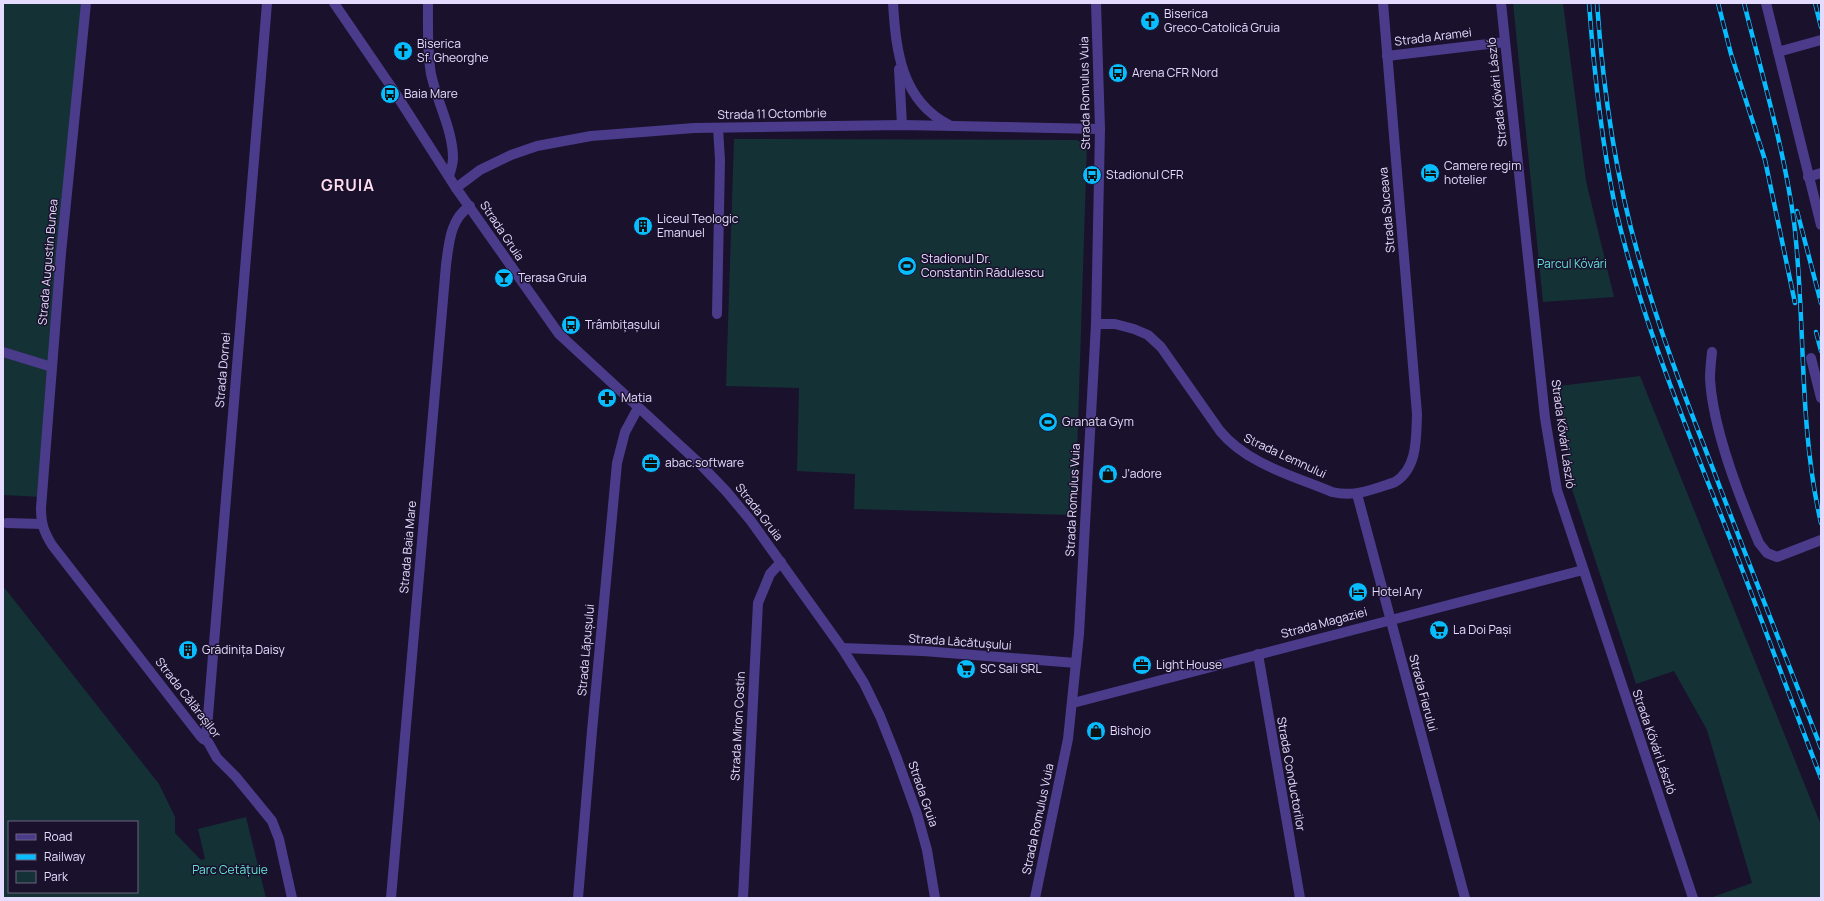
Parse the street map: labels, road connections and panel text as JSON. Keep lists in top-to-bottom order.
{
  "streets": {
    "street": [
      "Strada Aramei",
      "Strada Kővári László",
      "Strada Romulus Vuia",
      "Strada 11 Octombrie",
      "Strada Suceava",
      "Strada Gruia",
      "Strada Augustin Bunea",
      "Strada Dornei",
      "Strada Lemnului",
      "Strada Baia Mare",
      "Strada Magaziei",
      "Strada Lăcătușului",
      "Strada Lăpușului",
      "Strada Fierului",
      "Strada Călărașilor",
      "Strada Miron Costin",
      "Strada Conductorilor"
    ]
  },
  "crossings": [
    ["Strada Aramei", "Strada Kővári László"],
    ["Strada Aramei", "Strada Suceava"],
    ["Strada Kővári László", "Strada Magaziei"],
    ["Strada Romulus Vuia", "Strada 11 Octombrie"],
    ["Strada Romulus Vuia", "Strada Lemnului"],
    ["Strada Romulus Vuia", "Strada Magaziei"],
    ["Strada Romulus Vuia", "Strada Lăcătușului"],
    ["Strada 11 Octombrie", "Strada Gruia"],
    ["Strada Suceava", "Strada Lemnului"],
    ["Strada Gruia", "Strada Baia Mare"],
    ["Strada Gruia", "Strada Lăcătușului"],
    ["Strada Gruia", "Strada Lăpușului"],
    ["Strada Gruia", "Strada Miron Costin"],
    ["Strada Augustin Bunea", "Strada Călărașilor"],
    ["Strada Dornei", "Strada Călărașilor"],
    ["Strada Lemnului", "Strada Fierului"],
    ["Strada Magaziei", "Strada Fierului"],
    ["Strada Magaziei", "Strada Conductorilor"]
  ],
  "districts": ["GRUIA"],
  "parks": ["Parcul Kővári", "Parc Cetățuie"],
  "places": {
    "church": ["Biserica Greco-Catolică Gruia", "Biserica Sf. Gheorghe"],
    "bus stop": [
      "Arena CFR Nord",
      "Baia Mare",
      "Stadionul CFR",
      "Trâmbițașului"
    ],
    "hotel": ["Camere regim hotelier", "Hotel Ary"],
    "building": ["Liceul Teologic Emanuel", "Grădinița Daisy"],
    "sports": ["Stadionul Dr. Constantin Rădulescu", "Granata Gym"],
    "bar": ["Terasa Gruia"],
    "pharmacy": ["Matia"],
    "office": ["abac.software", "Light House"],
    "shop": ["J'adore", "Bishojo"],
    "supermarket": ["La Doi Pași", "SC Sali SRL"]
  },
  "legend": ["Road", "Railway", "Park"]
}
